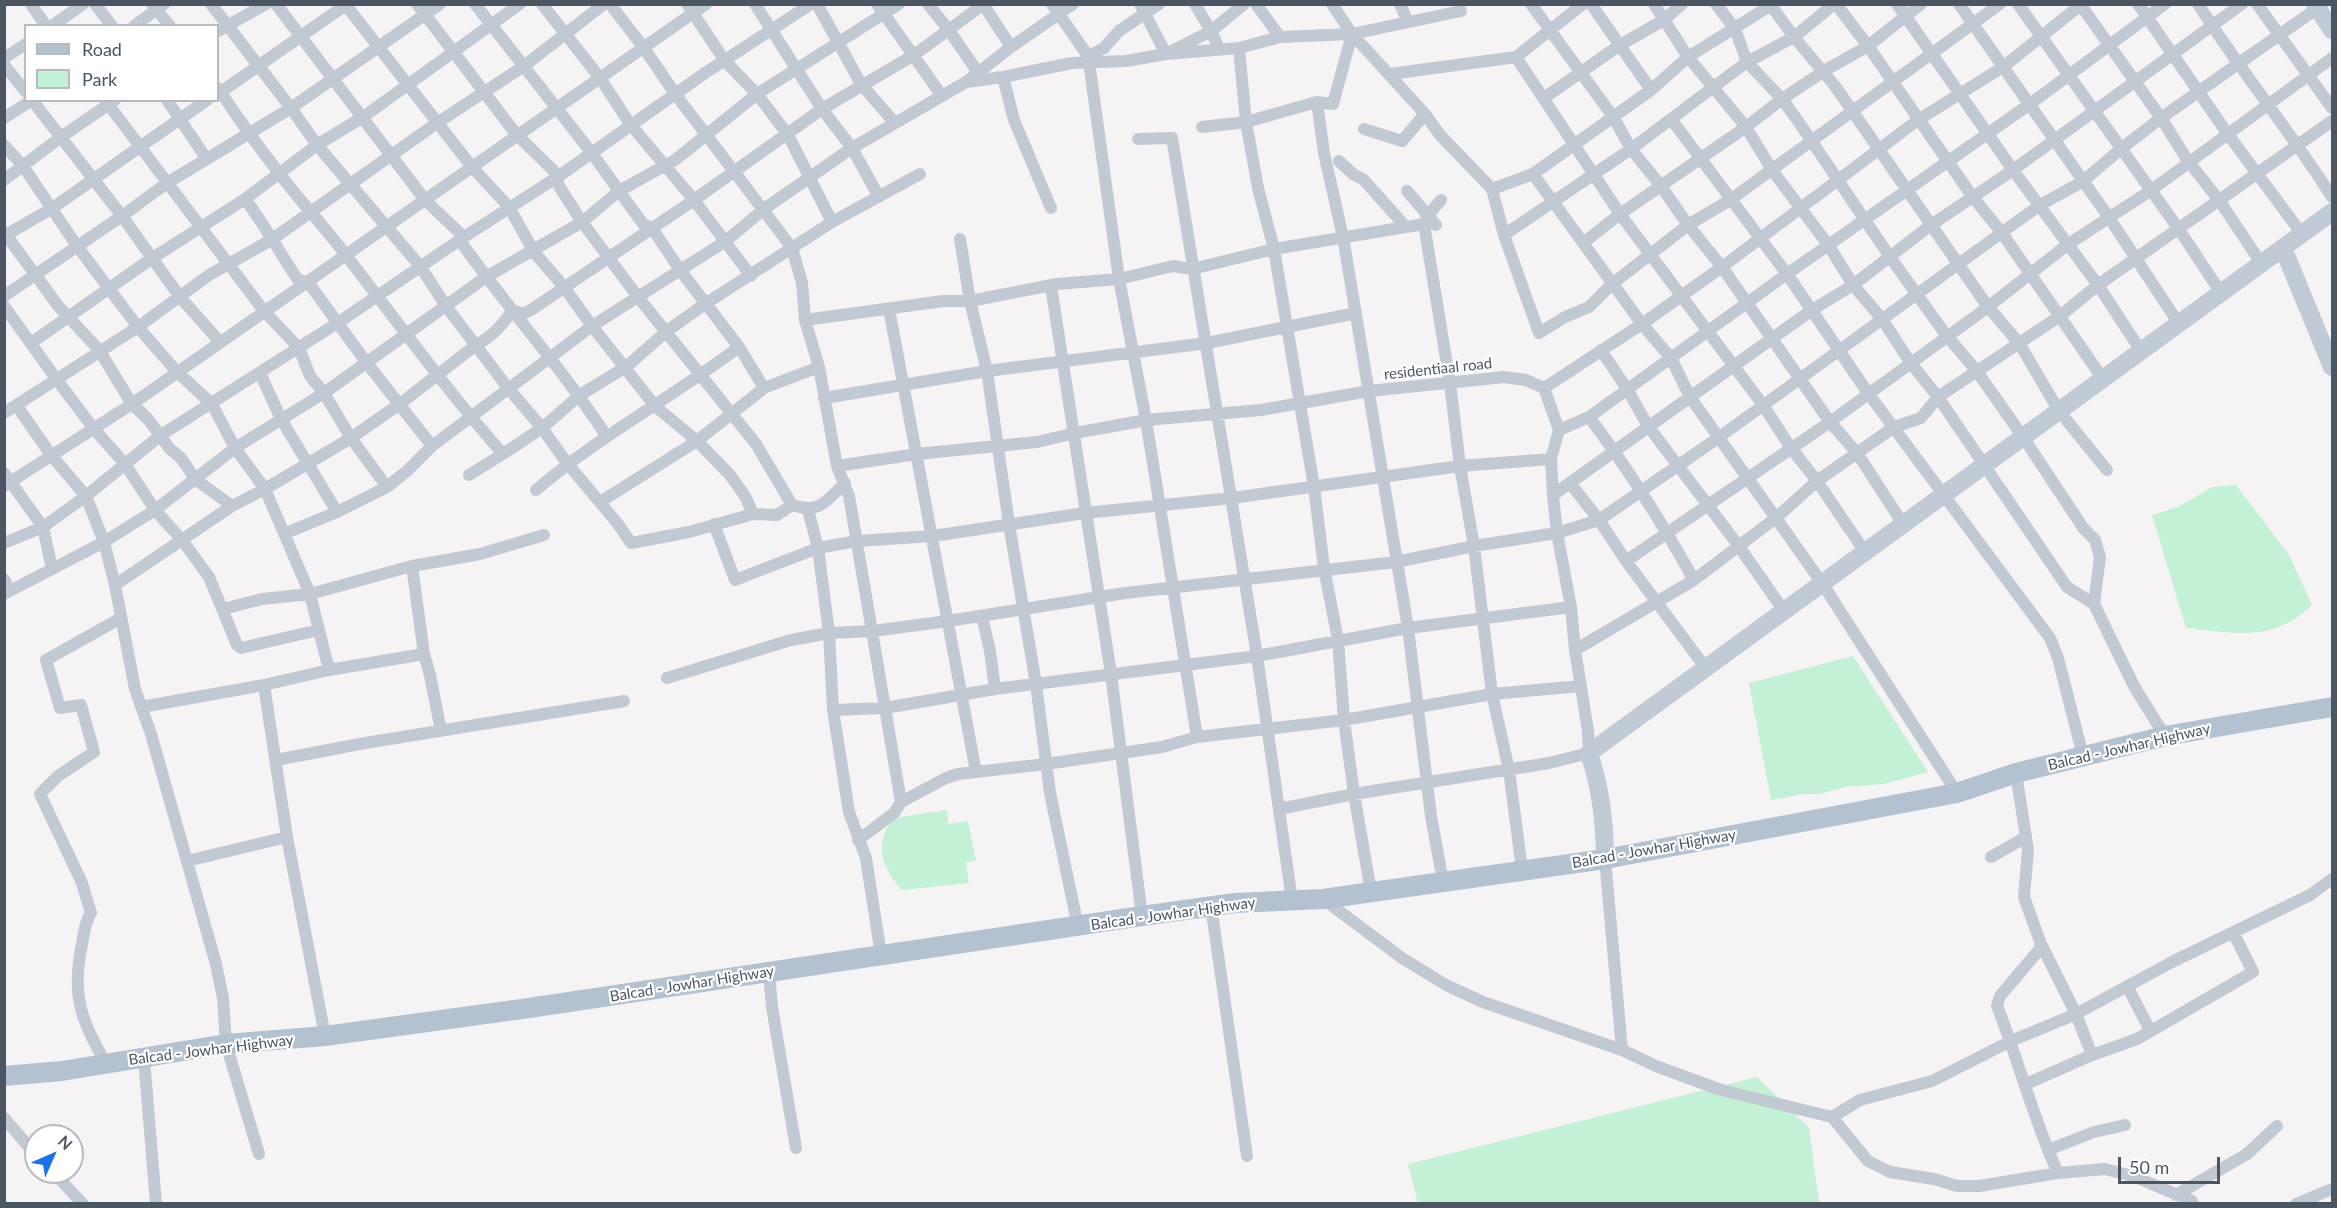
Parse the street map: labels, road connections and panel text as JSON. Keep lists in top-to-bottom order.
{
  "streets": {
    "main road": ["Balcad - Jowhar Highway"],
    "street": ["residentiaal road"]
  },
  "legend": ["Road", "Park"],
  "scale_bar": "50 m",
  "north": "top right"
}
